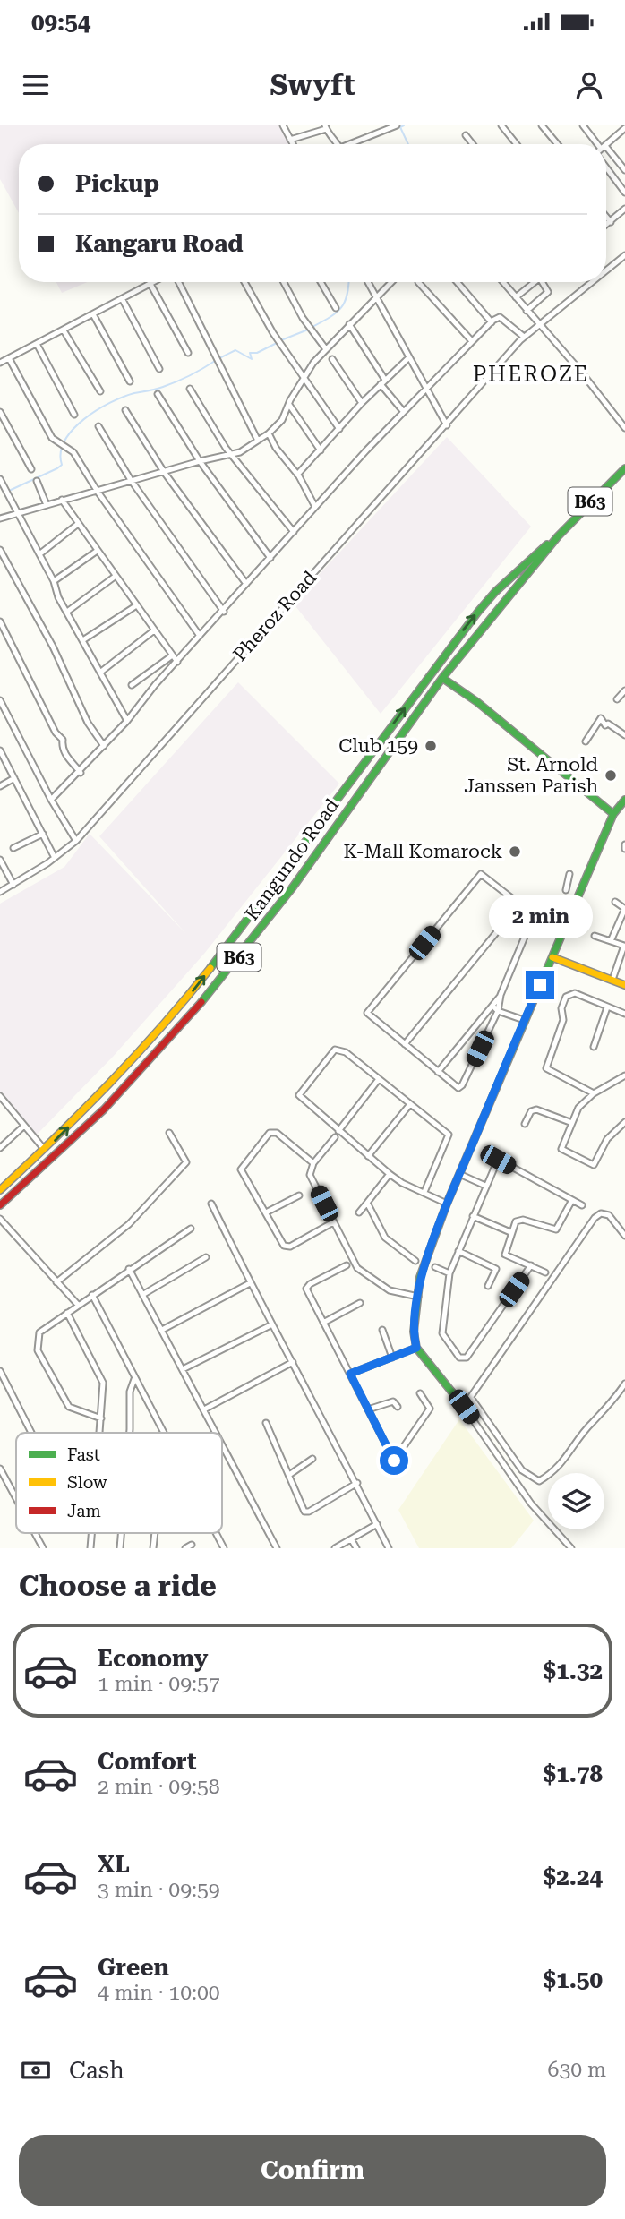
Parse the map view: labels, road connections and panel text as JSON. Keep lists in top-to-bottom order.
{
  "streets": {
    "main road": ["B63", "Kangundo Road"],
    "street": ["Pheroz Road"]
  },
  "districts": ["PHEROZE"],
  "places": ["Club 159", "St. Arnold Janssen Parish", "K-Mall Komarock"],
  "legend": ["Fast", "Slow", "Jam"],
  "page": {
    "status": "09:54",
    "header": "Swyft",
    "banner": ["Pickup", "Kangaru Road"],
    "bubble": "2 min",
    "heading": "Choose a ride",
    "list": [
      {
        "name": "Economy",
        "note": "1 min · 09:57",
        "value": "$1.32"
      },
      {
        "name": "Comfort",
        "note": "2 min · 09:58",
        "value": "$1.78"
      },
      {
        "name": "XL",
        "note": "3 min · 09:59",
        "value": "$2.24"
      },
      {
        "name": "Green",
        "note": "4 min · 10:00",
        "value": "$1.50"
      }
    ],
    "pay": ["Cash", "630 m"],
    "buttons": "Confirm"
  }
}
